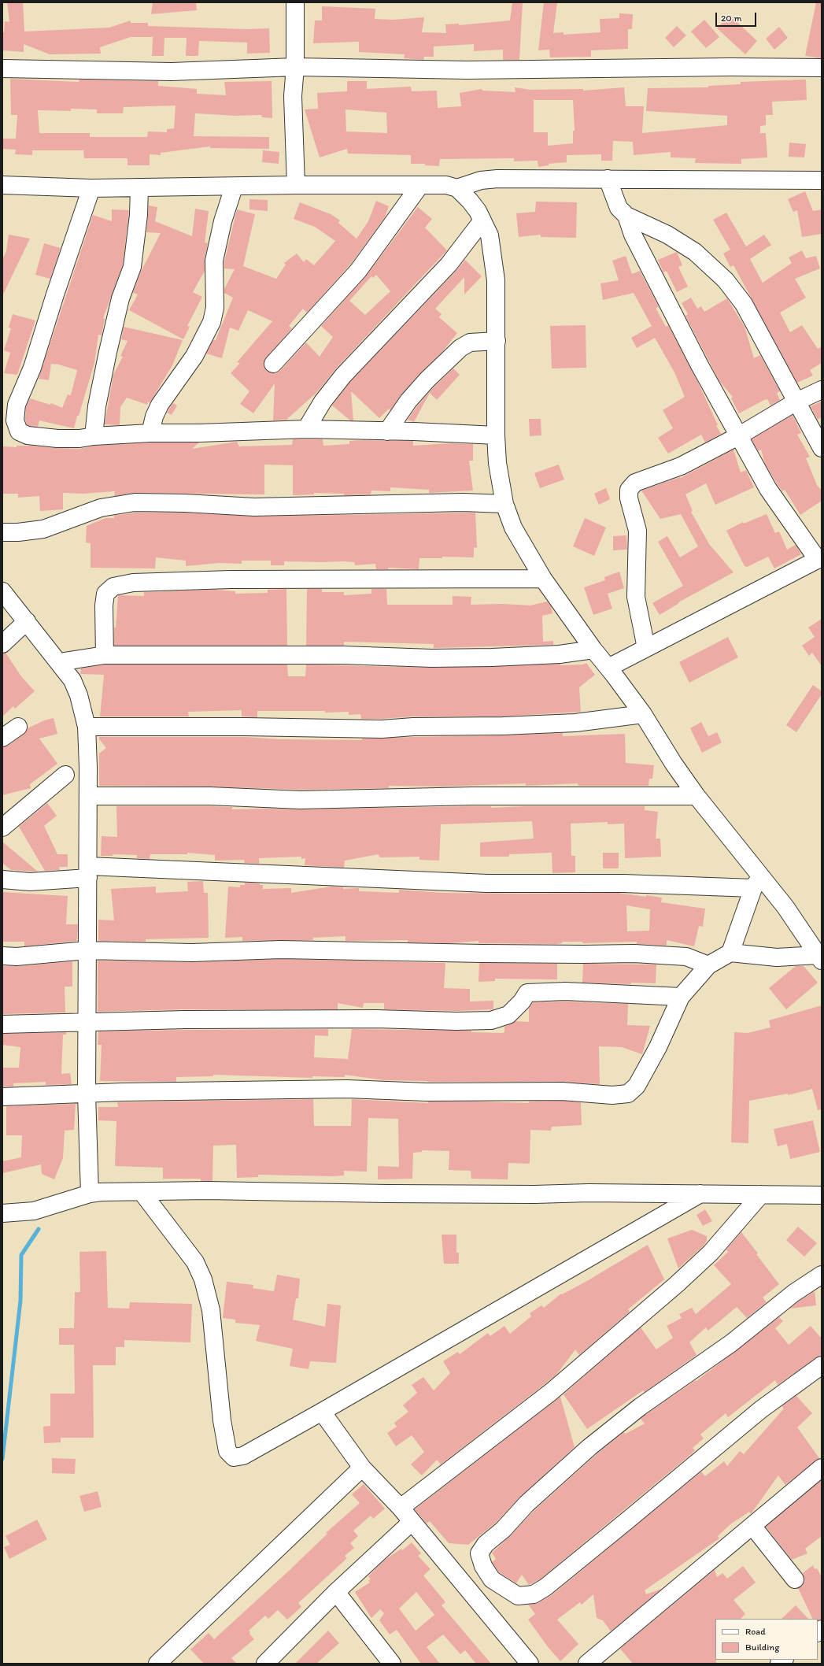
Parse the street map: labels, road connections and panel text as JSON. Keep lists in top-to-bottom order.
{
  "legend": ["Road", "Building"],
  "scale_bar": "20 m"
}
